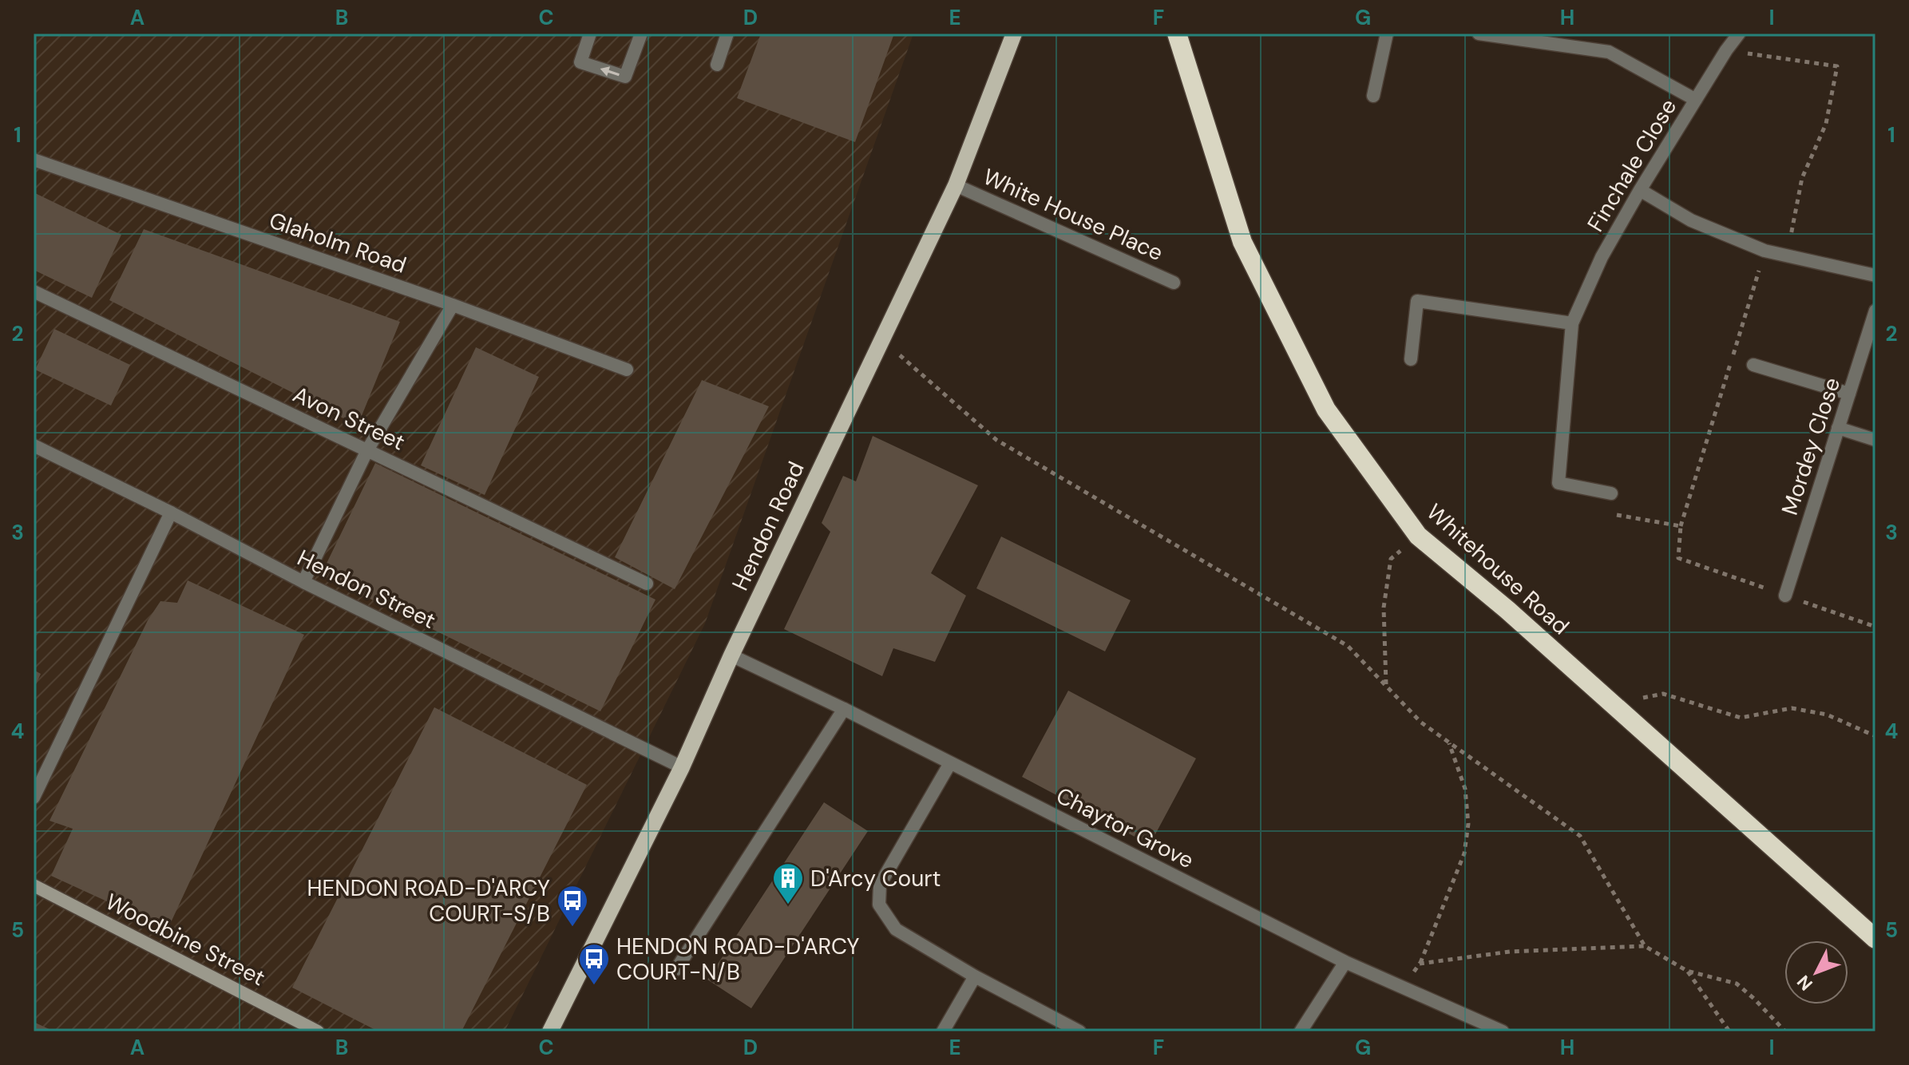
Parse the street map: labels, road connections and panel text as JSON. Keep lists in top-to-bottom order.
{
  "streets": {
    "highway": ["Whitehouse Road"],
    "main road": ["Hendon Road"],
    "street": [
      "Finchale Close",
      "White House Place",
      "Glaholm Road",
      "Avon Street",
      "Mordey Close",
      "Hendon Street",
      "Chaytor Grove",
      "Woodbine Street"
    ]
  },
  "crossings": [
    ["White House Place", "Hendon Road"],
    ["Hendon Road", "Hendon Street"],
    ["Hendon Road", "Chaytor Grove"]
  ],
  "places": {
    "building": ["D'Arcy Court"],
    "bus stop": ["HENDON ROAD-D'ARCY COURT-S/B", "HENDON ROAD-D'ARCY COURT-N/B"]
  },
  "north": "bottom left",
  "grid": {
    "columns": [
      "A",
      "B",
      "C",
      "D",
      "E",
      "F",
      "G",
      "H",
      "I"
    ],
    "rows": [
      "1",
      "2",
      "3",
      "4",
      "5"
    ]
  }
}
